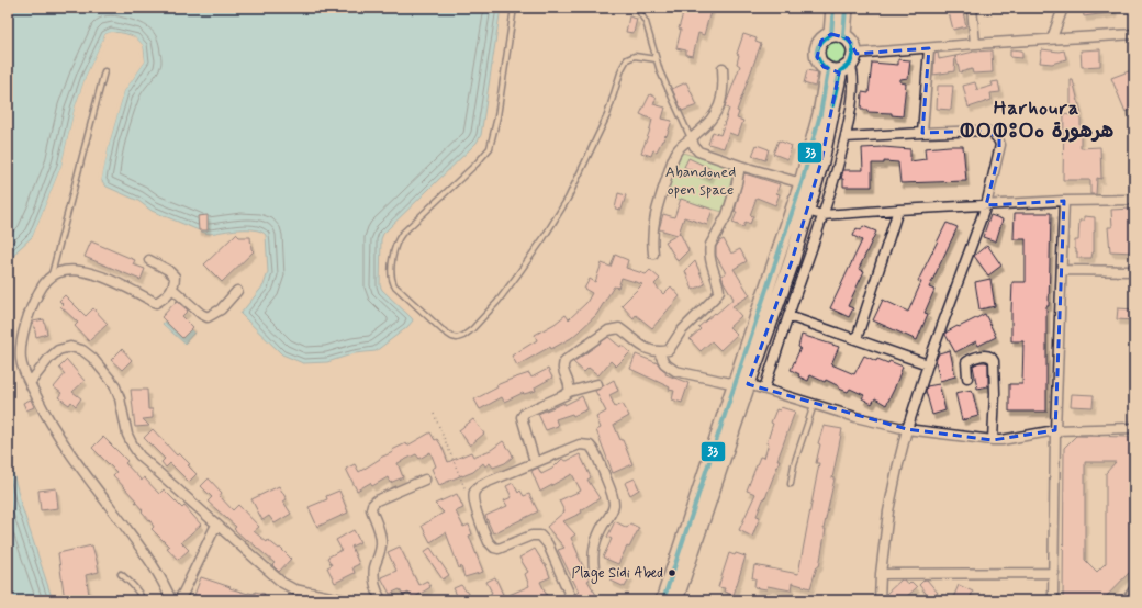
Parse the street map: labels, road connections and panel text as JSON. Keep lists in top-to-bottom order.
{
  "districts": ["Harhoura ⵀⵔⵀⵓⵔⴰ هرهورة"],
  "parks": ["Abandoned open space"],
  "places": ["Plage Sidi Abed"],
  "lines": ["transit line 33"]
}
